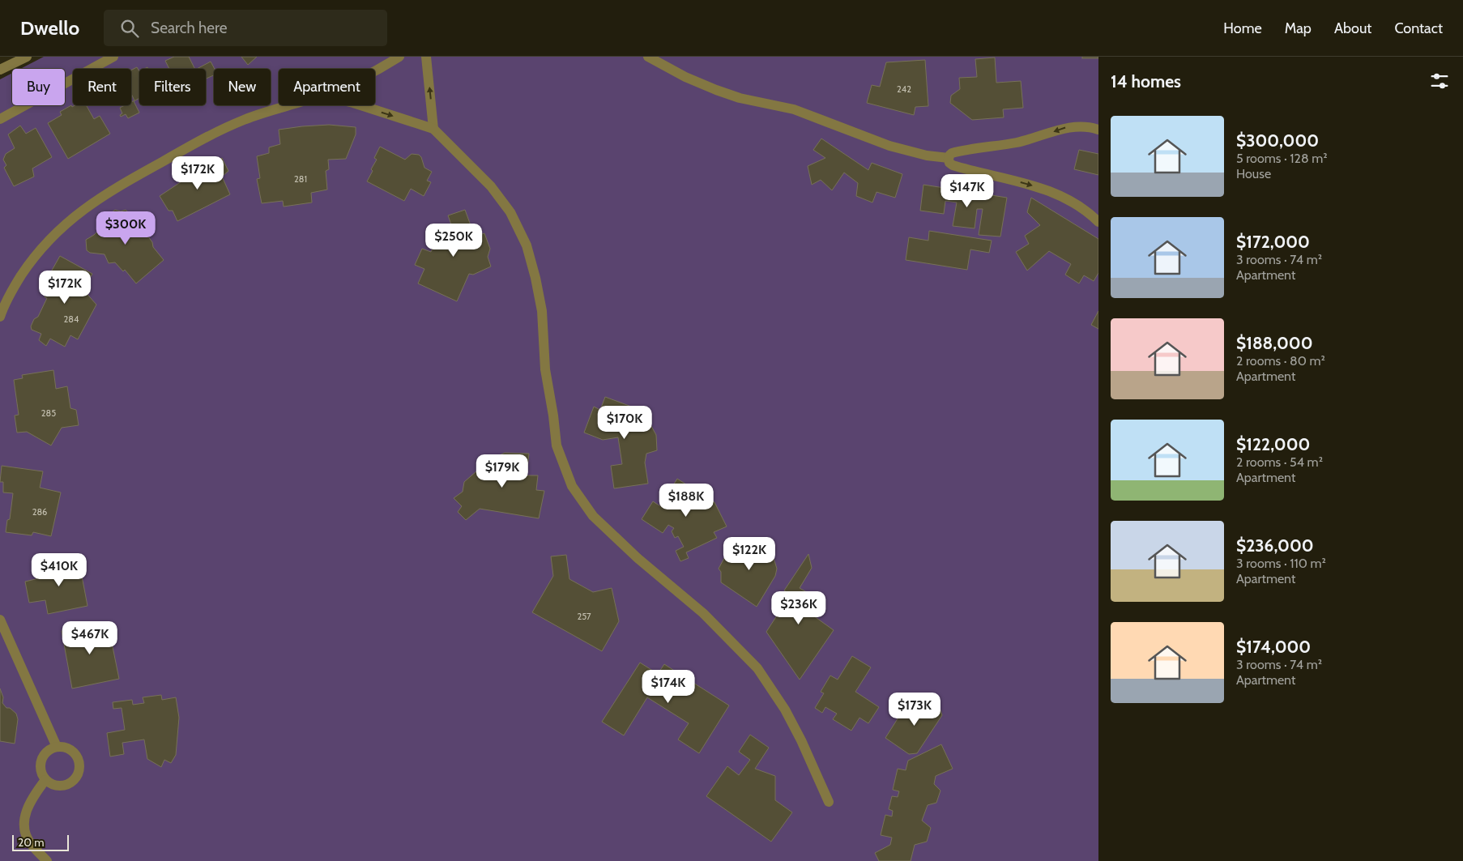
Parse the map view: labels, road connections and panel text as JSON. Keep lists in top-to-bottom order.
{
  "house_numbers": [
    "242",
    "281",
    "284",
    "285",
    "286",
    "257"
  ],
  "scale_bar": "20 m",
  "page": {
    "header": "Dwello",
    "search": "Search here",
    "nav": [
      "Home",
      "Map",
      "About",
      "Contact"
    ],
    "heading": "14 homes",
    "chip": [
      "Buy",
      "Rent",
      "Filters",
      "New",
      "Apartment"
    ],
    "list": [
      {
        "name": "$300,000",
        "note": "5 rooms · 128 m² · House"
      },
      {
        "name": "$172,000",
        "note": "3 rooms · 74 m² · Apartment"
      },
      {
        "name": "$188,000",
        "note": "2 rooms · 80 m² · Apartment"
      },
      {
        "name": "$122,000",
        "note": "2 rooms · 54 m² · Apartment"
      },
      {
        "name": "$236,000",
        "note": "3 rooms · 110 m² · Apartment"
      },
      {
        "name": "$174,000",
        "note": "3 rooms · 74 m² · Apartment"
      }
    ],
    "price": [
      "$172K",
      "$147K",
      "$300K",
      "$250K",
      "$172K",
      "$170K",
      "$179K",
      "$188K",
      "$122K",
      "$410K",
      "$236K",
      "$467K",
      "$174K",
      "$173K"
    ],
    "scale": "20 m"
  }
}
